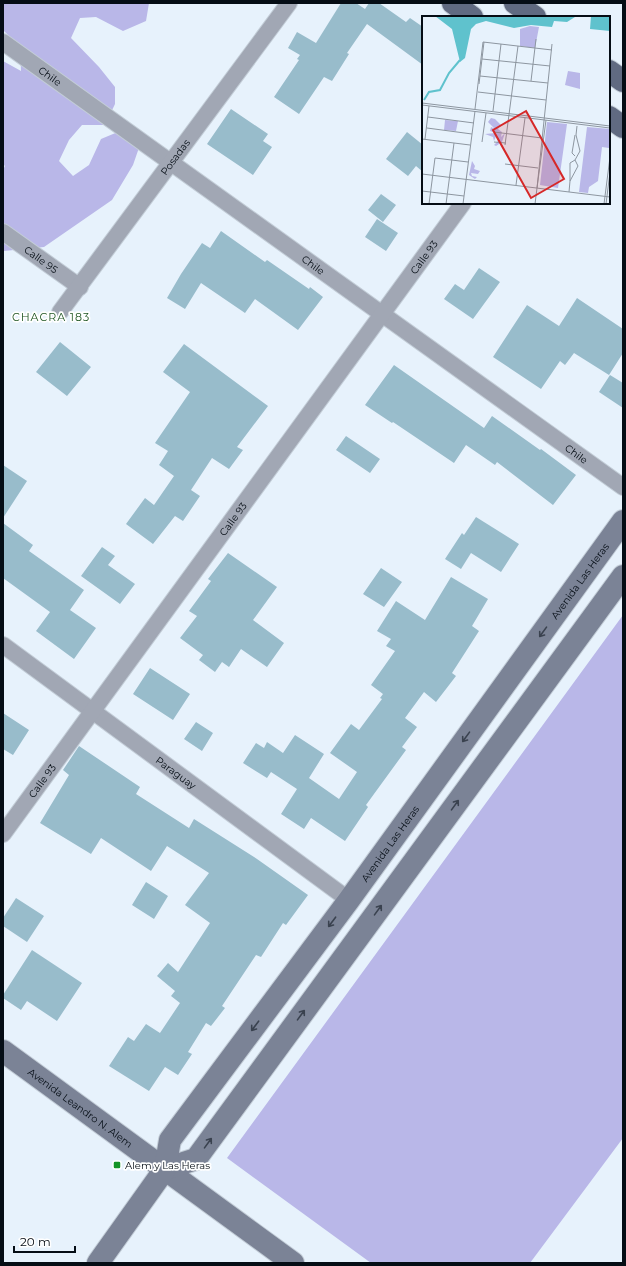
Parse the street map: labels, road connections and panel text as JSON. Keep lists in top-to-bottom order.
{
  "streets": {
    "main road": ["Avenida Las Heras", "Avenida Leandro N. Alem"],
    "street": [
      "Chile",
      "Posadas",
      "Calle 93",
      "Calle 95",
      "Paraguay"
    ]
  },
  "crossings": [
    ["Chile", "Posadas"],
    ["Chile", "Calle 93"],
    ["Posadas", "Calle 95"],
    ["Calle 93", "Paraguay"],
    ["Avenida Las Heras", "Paraguay"],
    ["Avenida Las Heras", "Avenida Leandro N. Alem"]
  ],
  "districts": ["CHACRA 183"],
  "places": {
    "transit": ["Alem y Las Heras"]
  },
  "scale_bar": "20 m"
}
